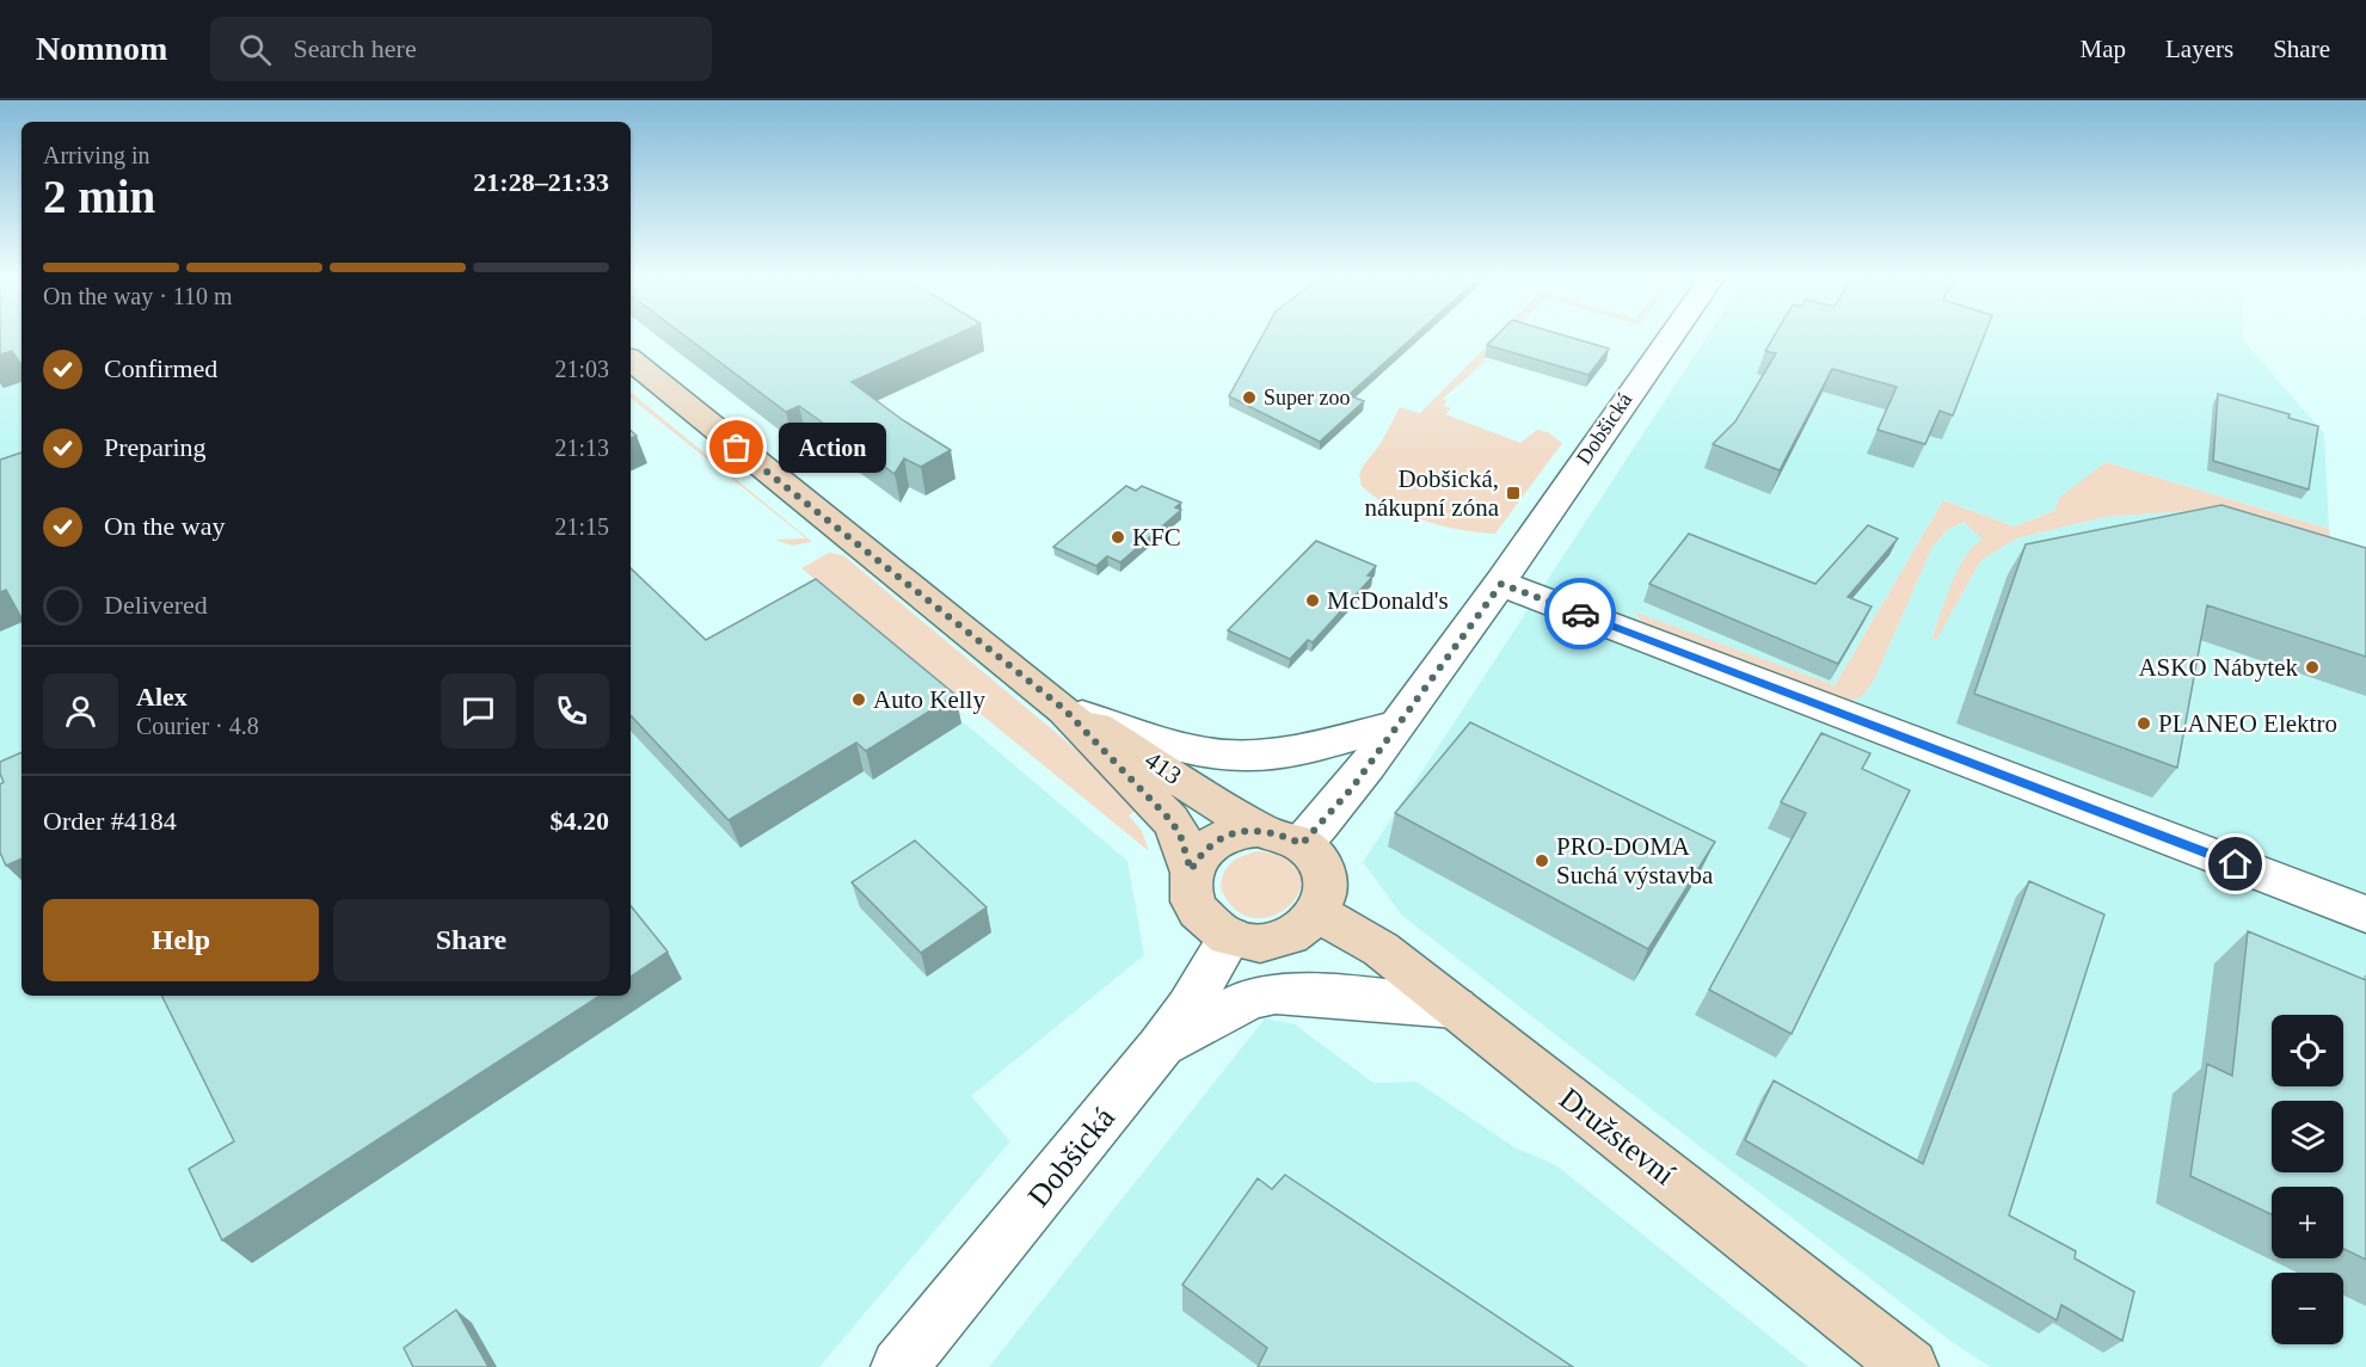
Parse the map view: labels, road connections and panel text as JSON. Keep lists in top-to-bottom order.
{
  "streets": {
    "main road": ["413", "Družstevní"],
    "street": ["Dobšická"]
  },
  "crossings": [
    ["Dobšická", "413"],
    ["Dobšická", "Družstevní"],
    ["413", "Družstevní"]
  ],
  "places": {
    "other": [
      "Super zoo",
      "Action",
      "KFC",
      "McDonald's",
      "ASKO Nábytek",
      "Auto Kelly",
      "PLANEO Elektro",
      "PRO-DOMA Suchá výstavba"
    ],
    "transit": ["Dobšická, nákupní zóna"]
  },
  "page": {
    "header": "Nomnom",
    "search": "Search here",
    "nav": ["Map", "Layers", "Share"],
    "heading": ["2 min", "Arriving in", "21:28–21:33"],
    "panel": [
      "Alex",
      "Courier · 4.8",
      "Order #4184",
      "$4.20"
    ],
    "bar": "On the way · 110 m",
    "list": [
      ["Confirmed", "21:03"],
      ["Preparing", "21:13"],
      ["On the way", "21:15"],
      "Delivered"
    ],
    "bubble": "Action",
    "buttons": ["Help", "Share"],
    "map_buttons": ["+", "−"]
  }
}
